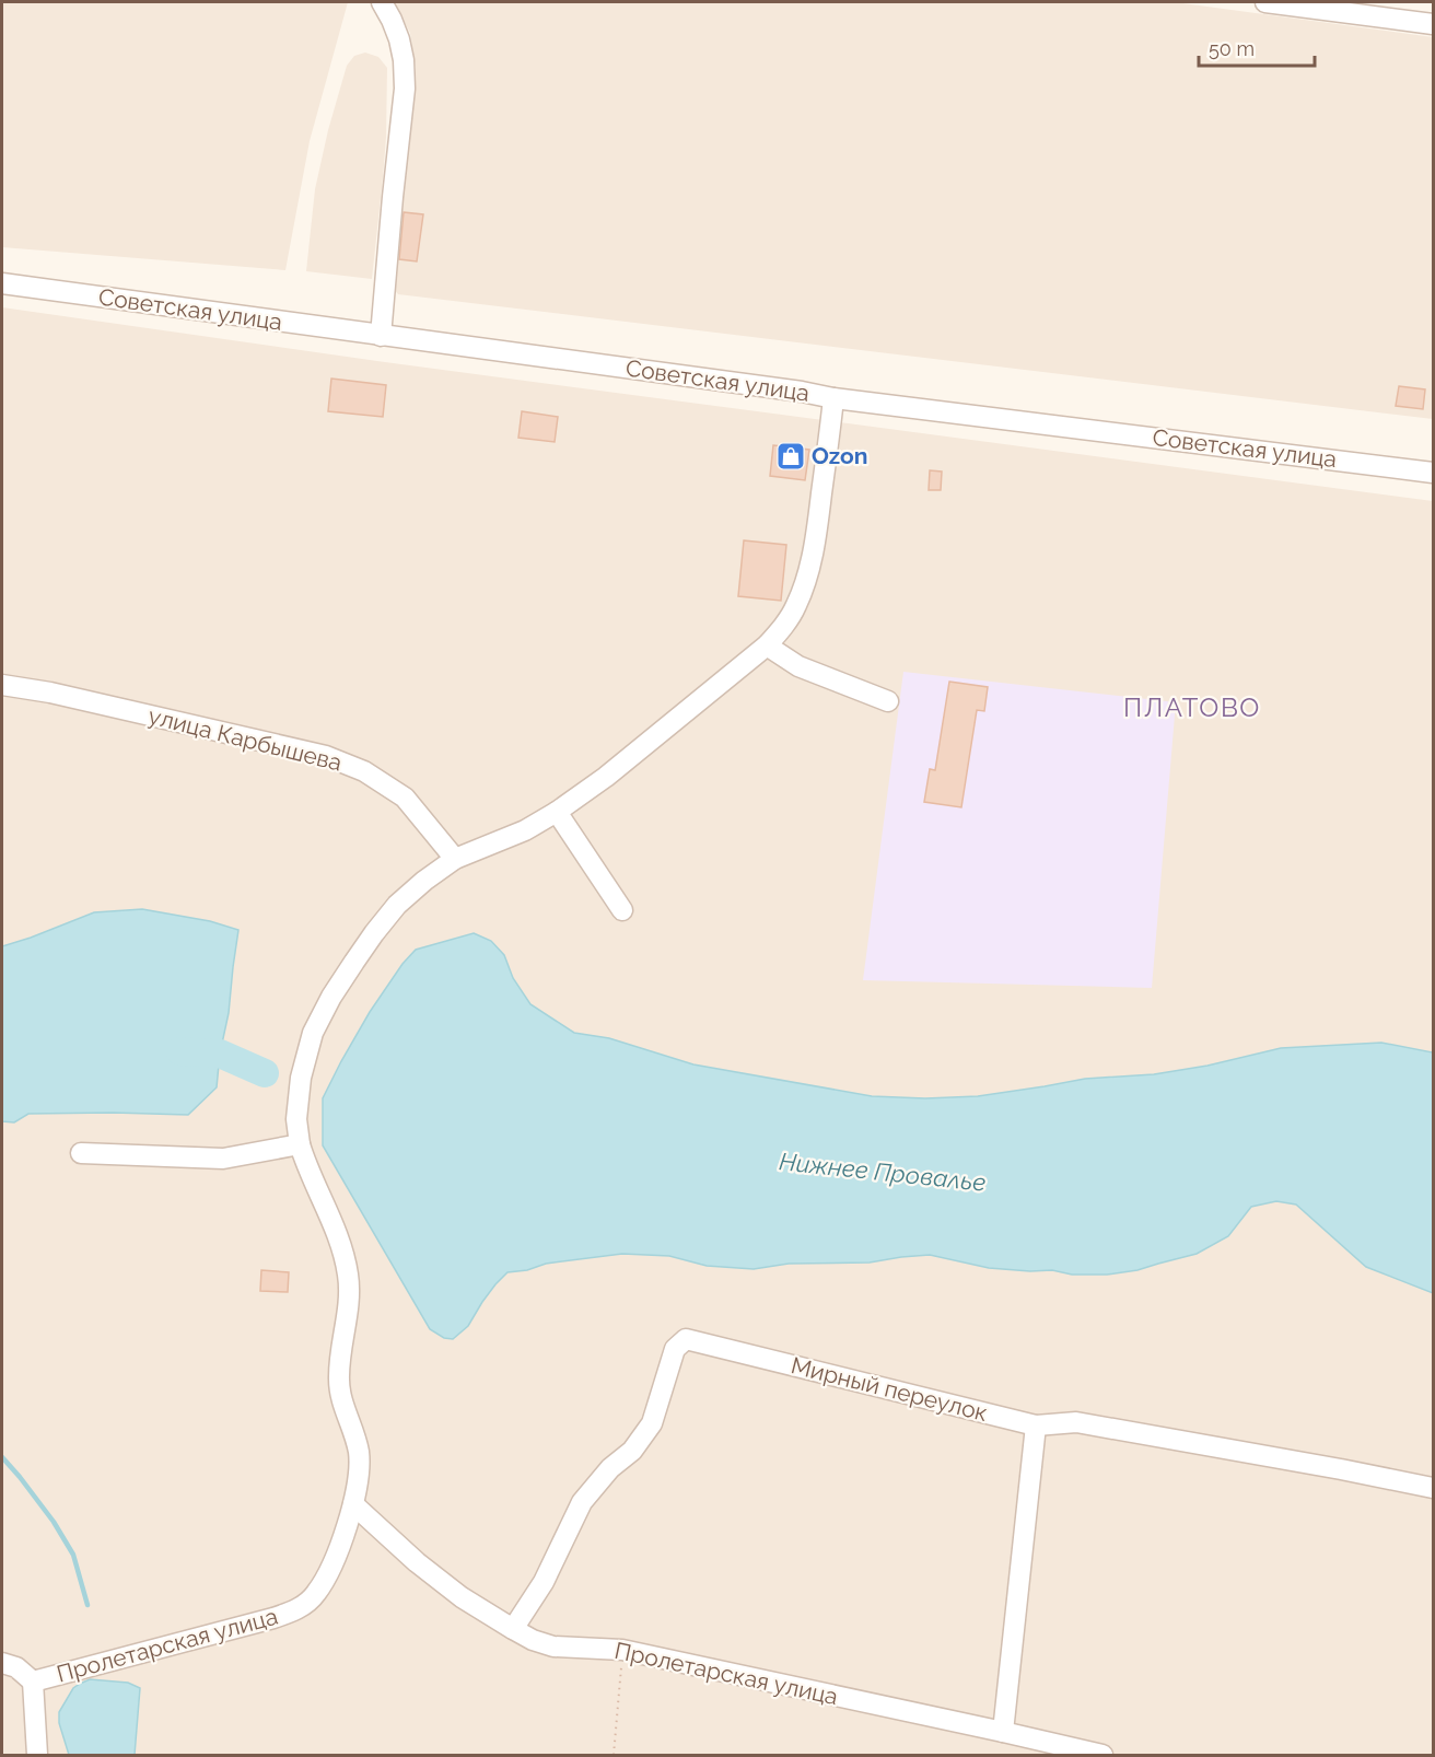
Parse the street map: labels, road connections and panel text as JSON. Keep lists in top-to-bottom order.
{
  "streets": {
    "street": [
      "Советская улица",
      "улица Карбышева",
      "Мирный переулок",
      "Пролетарская улица"
    ]
  },
  "crossings": [
    ["Советская улица", "Пролетарская улица"],
    ["улица Карбышева", "Пролетарская улица"],
    ["Мирный переулок", "Пролетарская улица"]
  ],
  "districts": ["ПЛАТОВО"],
  "water": ["Нижнее Провалье"],
  "places": {
    "shop": ["Ozon"]
  },
  "scale_bar": "50 m"
}
